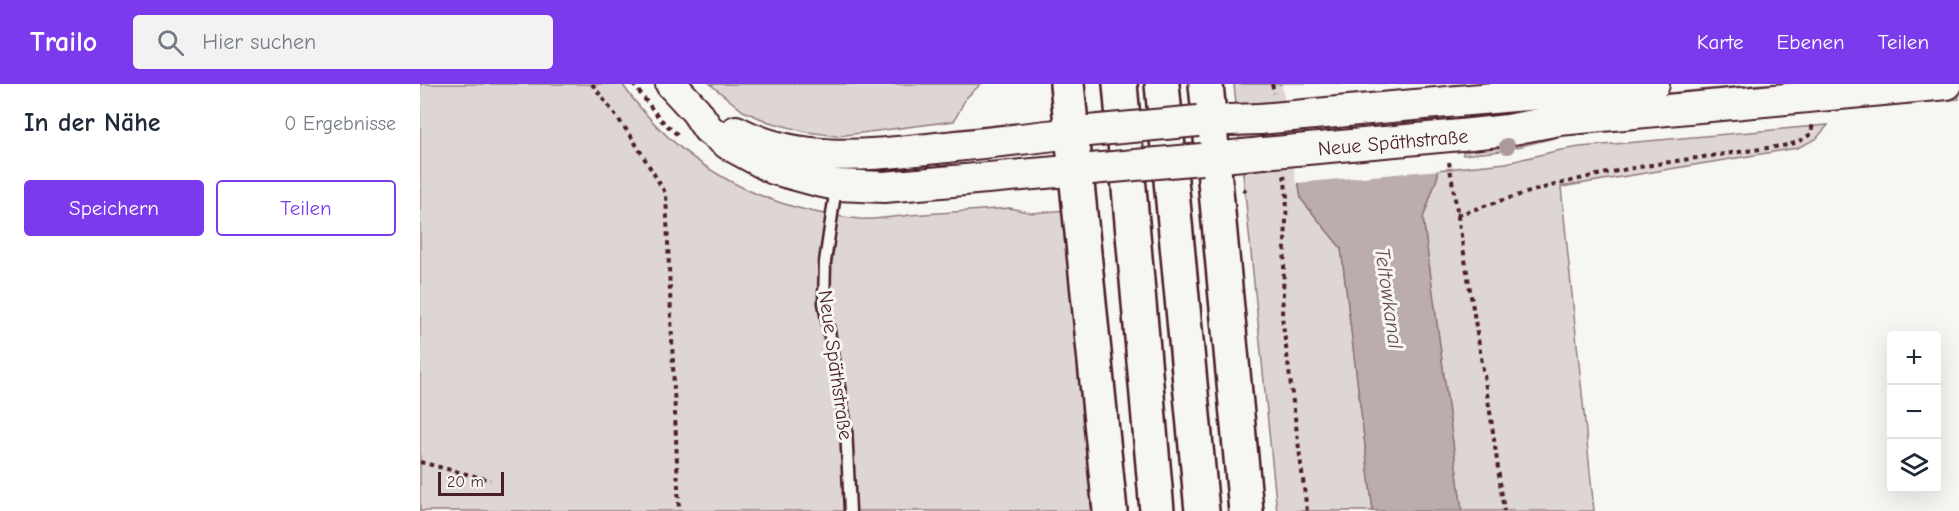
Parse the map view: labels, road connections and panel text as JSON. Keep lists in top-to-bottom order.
{
  "streets": {
    "main road": ["Neue Späthstraße"]
  },
  "water": ["Teltowkanal"],
  "scale_bar": "20 m",
  "page": {
    "header": "Trailo",
    "search": "Hier suchen",
    "nav": ["Karte", "Ebenen", "Teilen"],
    "heading": ["In der Nähe", "0 Ergebnisse"],
    "buttons": ["Speichern", "Teilen"],
    "map_buttons": ["+", "−"],
    "scale": "20 m"
  }
}
